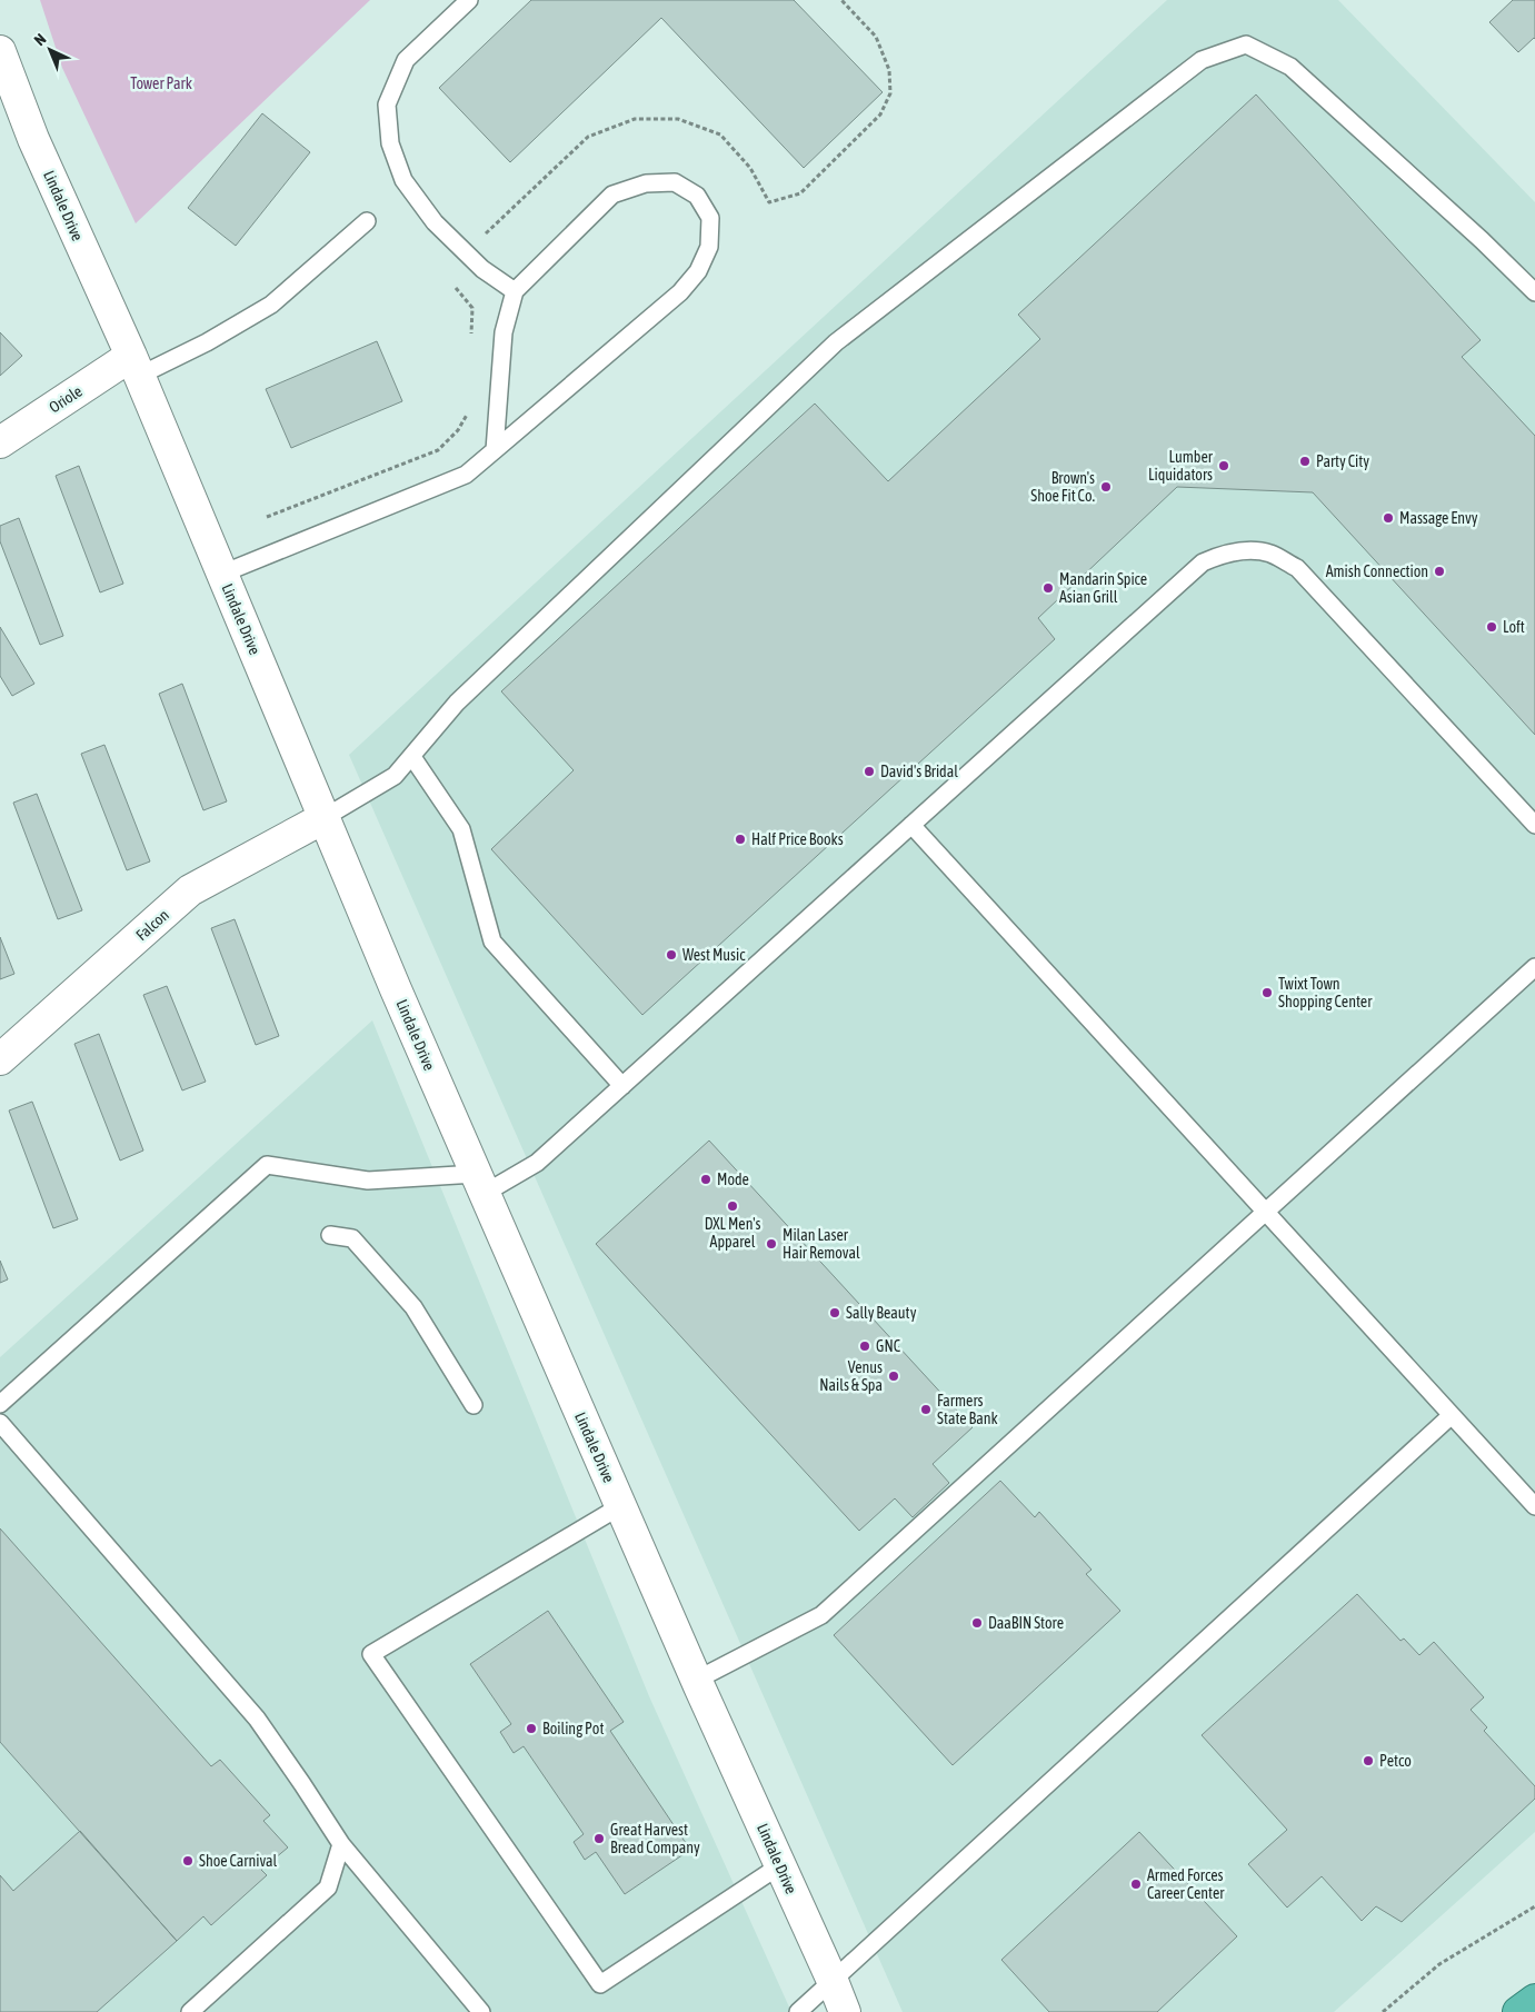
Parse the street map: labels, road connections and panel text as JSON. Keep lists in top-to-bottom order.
{
  "streets": {
    "street": ["Lindale Drive", "Oriole", "Falcon"]
  },
  "crossings": [
    ["Lindale Drive", "Oriole"],
    ["Lindale Drive", "Falcon"]
  ],
  "parks": ["Tower Park"],
  "places": [
    "Party City",
    "Lumber Liquidators",
    "Brown's Shoe Fit Co.",
    "Massage Envy",
    "Amish Connection",
    "Mandarin Spice Asian Grill",
    "Loft",
    "David's Bridal",
    "Half Price Books",
    "West Music",
    "Twixt Town Shopping Center",
    "Mode",
    "DXL Men's Apparel",
    "Milan Laser Hair Removal",
    "Sally Beauty",
    "GNC",
    "Venus Nails & Spa",
    "Farmers State Bank",
    "DaaBIN Store",
    "Boiling Pot",
    "Petco",
    "Great Harvest Bread Company",
    "Shoe Carnival",
    "Armed Forces Career Center"
  ],
  "north": "top left"
}
